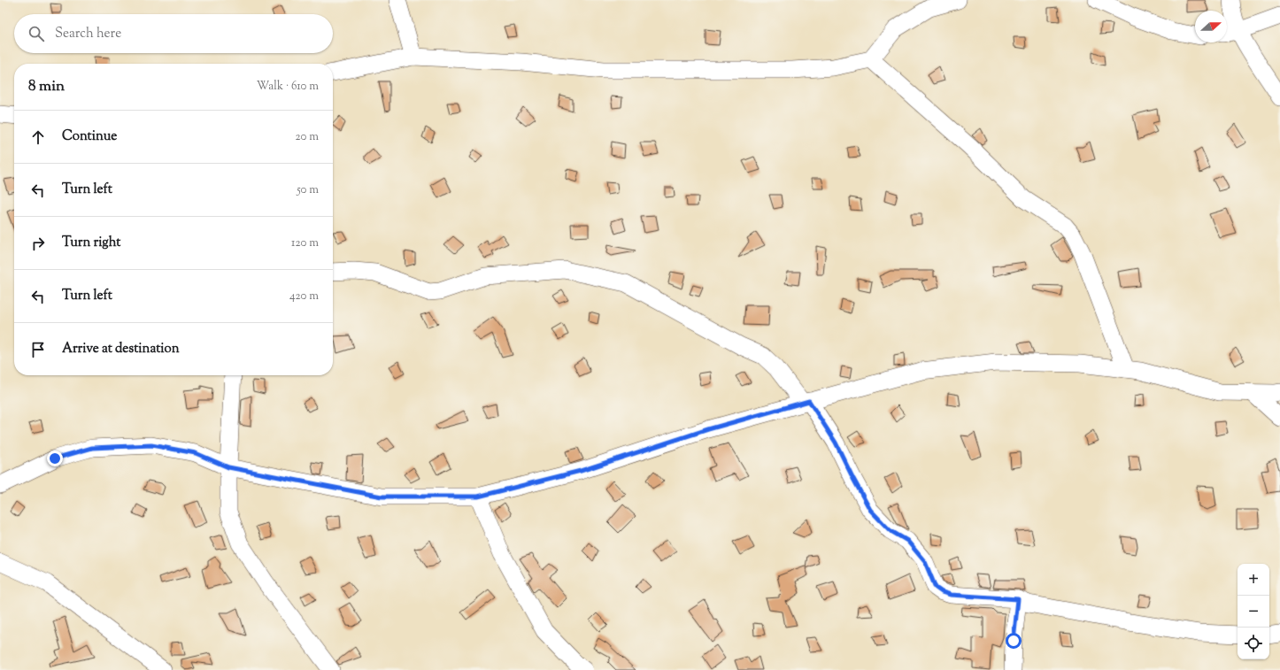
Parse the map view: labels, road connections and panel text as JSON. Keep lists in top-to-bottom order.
{
  "north": "right",
  "page": {
    "search": "Search here",
    "heading": ["8 min", "Walk · 610 m"],
    "list": [
      ["Continue", "20 m"],
      ["Turn left", "50 m"],
      ["Turn right", "120 m"],
      ["Turn left", "420 m"],
      "Arrive at destination"
    ],
    "map_buttons": ["+", "−"]
  }
}
